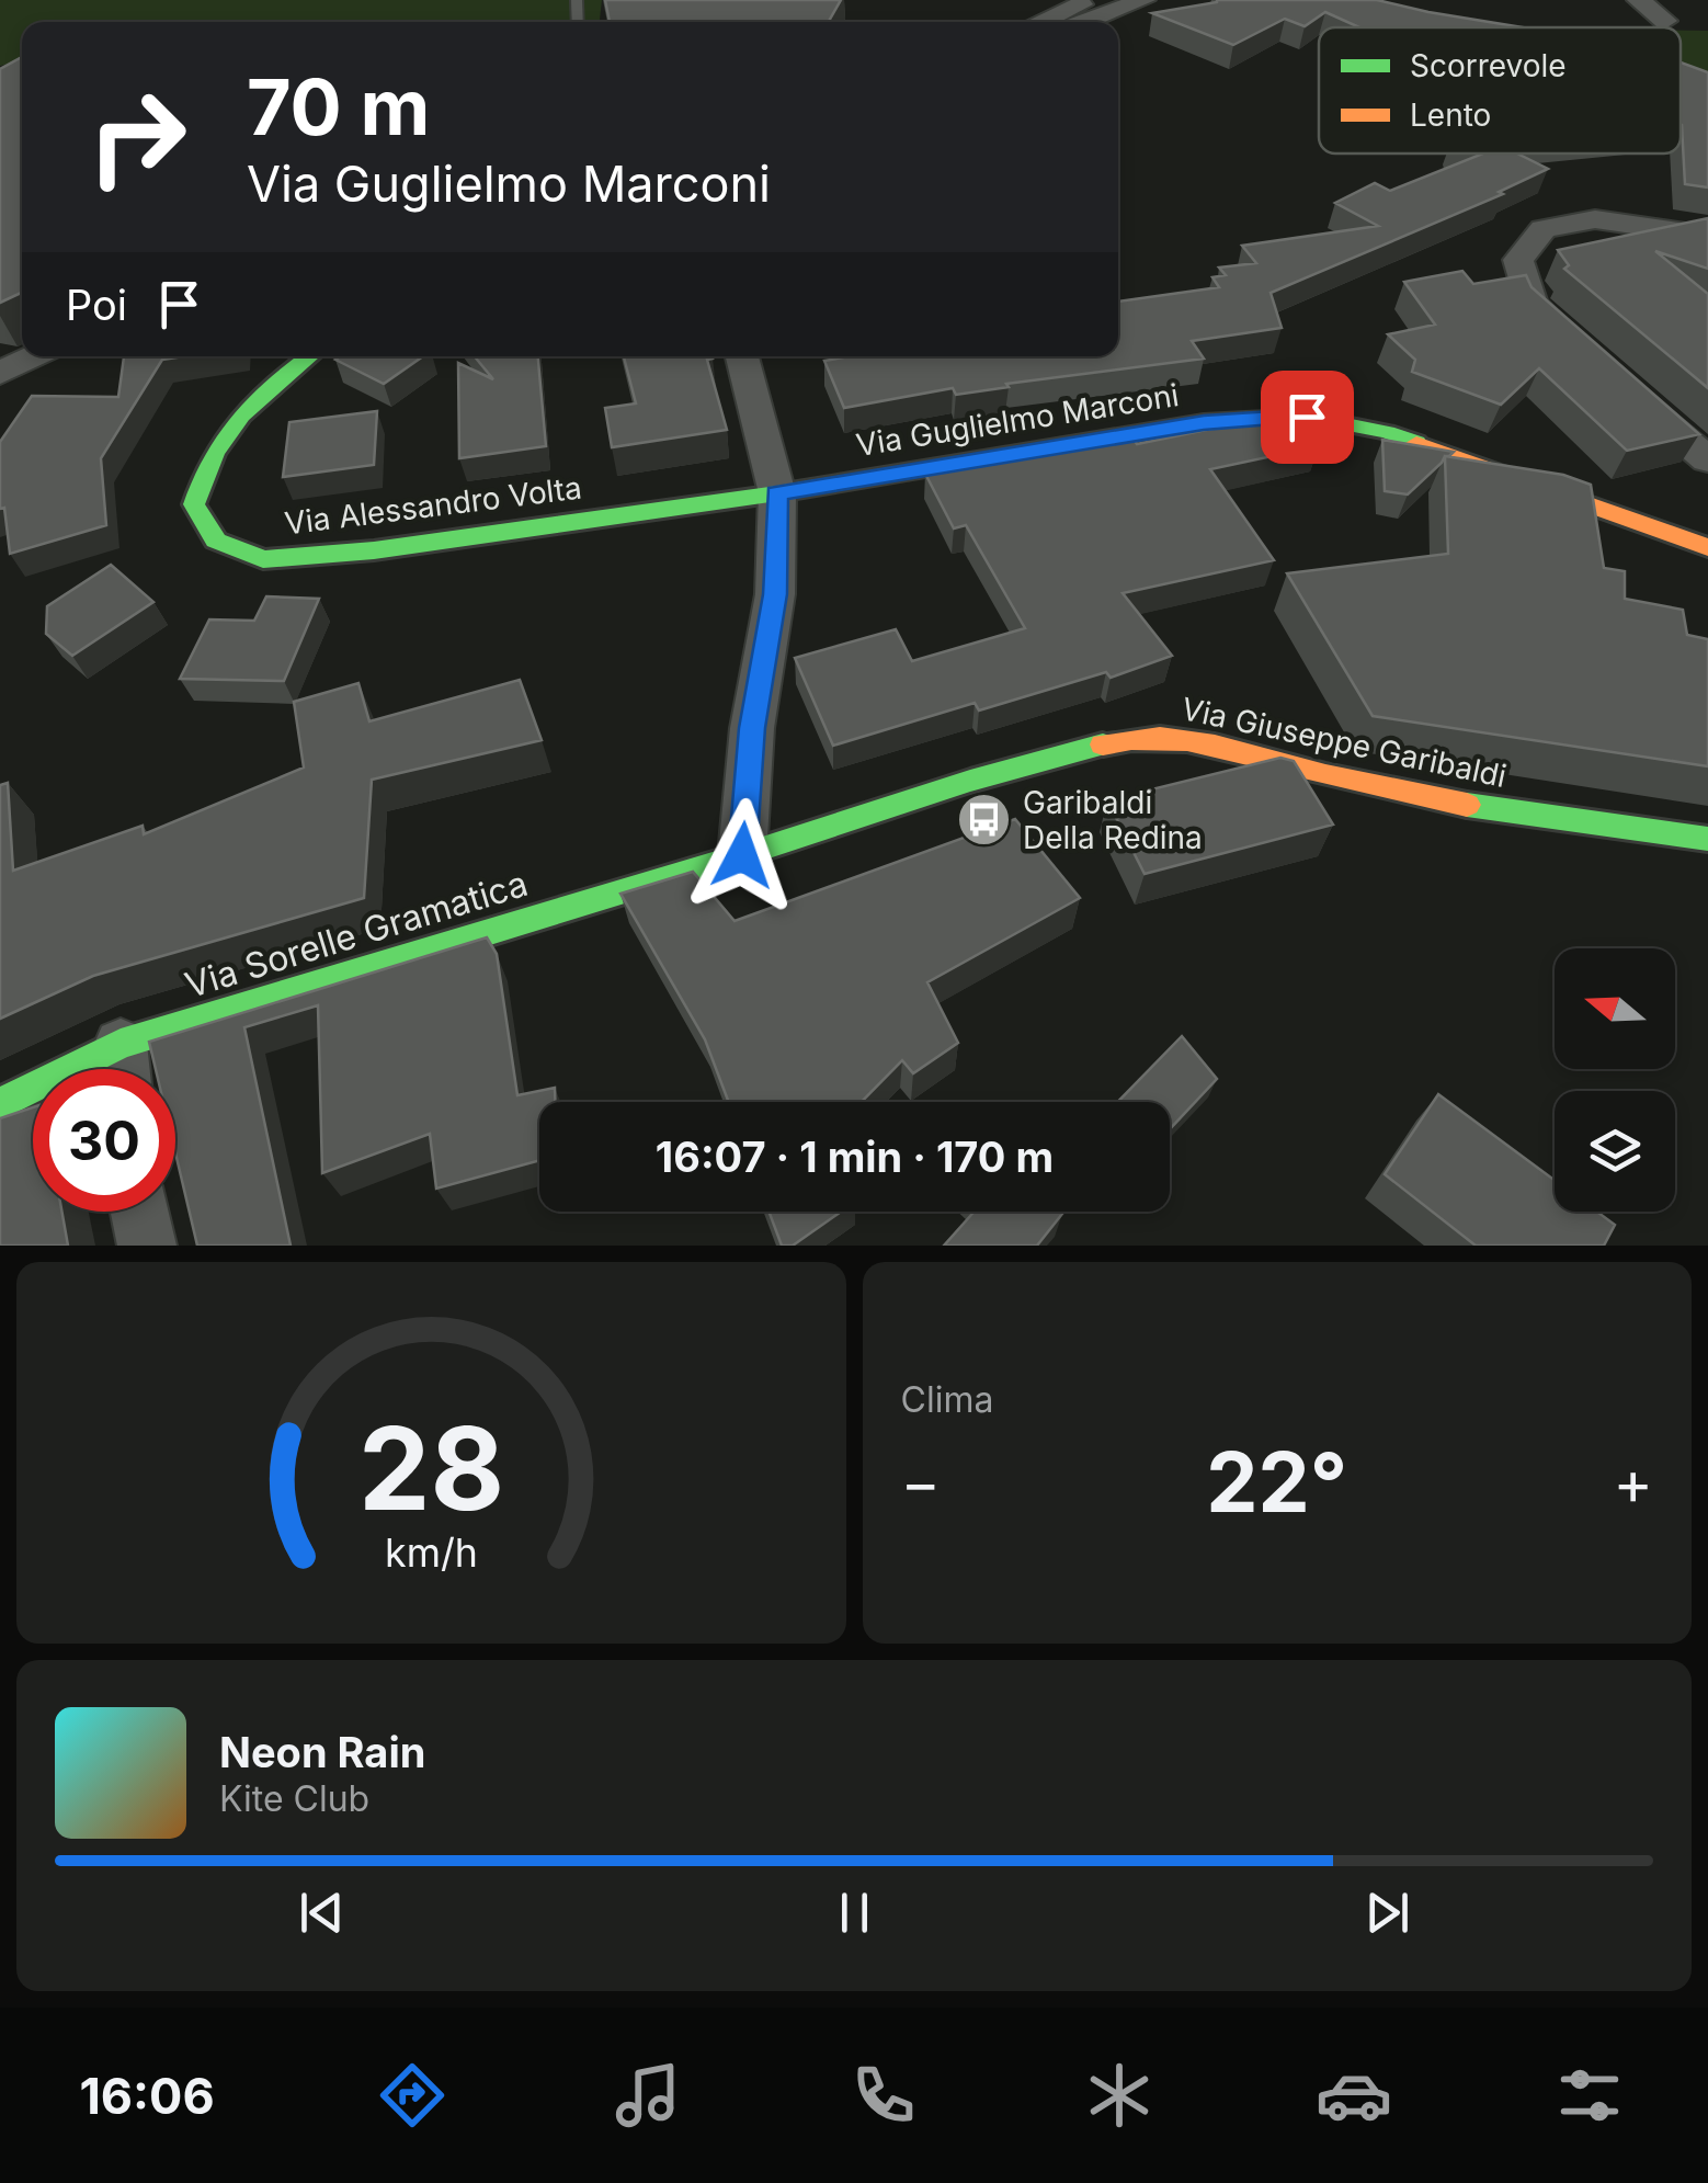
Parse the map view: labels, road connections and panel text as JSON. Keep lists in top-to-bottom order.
{
  "streets": {
    "street": [
      "Via Guglielmo Marconi",
      "Via Alessandro Volta",
      "Via Giuseppe Garibaldi",
      "Via Sorelle Gramatica"
    ]
  },
  "crossings": [
    ["Via Guglielmo Marconi", "Via Alessandro Volta"],
    ["Via Giuseppe Garibaldi", "Via Sorelle Gramatica"]
  ],
  "places": {
    "bus stop": ["Garibaldi Della Redina"]
  },
  "legend": ["Scorrevole", "Lento"],
  "north": "left",
  "page": {
    "turn": ["70 m", "Via Guglielmo Marconi"],
    "then": "Poi",
    "limit": "30",
    "trip": "16:07 · 1 min · 170 m",
    "tile": "Clima",
    "heat": ["−", "22°", "+"],
    "song": ["Neon Rain", "Kite Club"],
    "tabs": "16:06",
    "gauge": ["28", "km/h"]
  }
}
